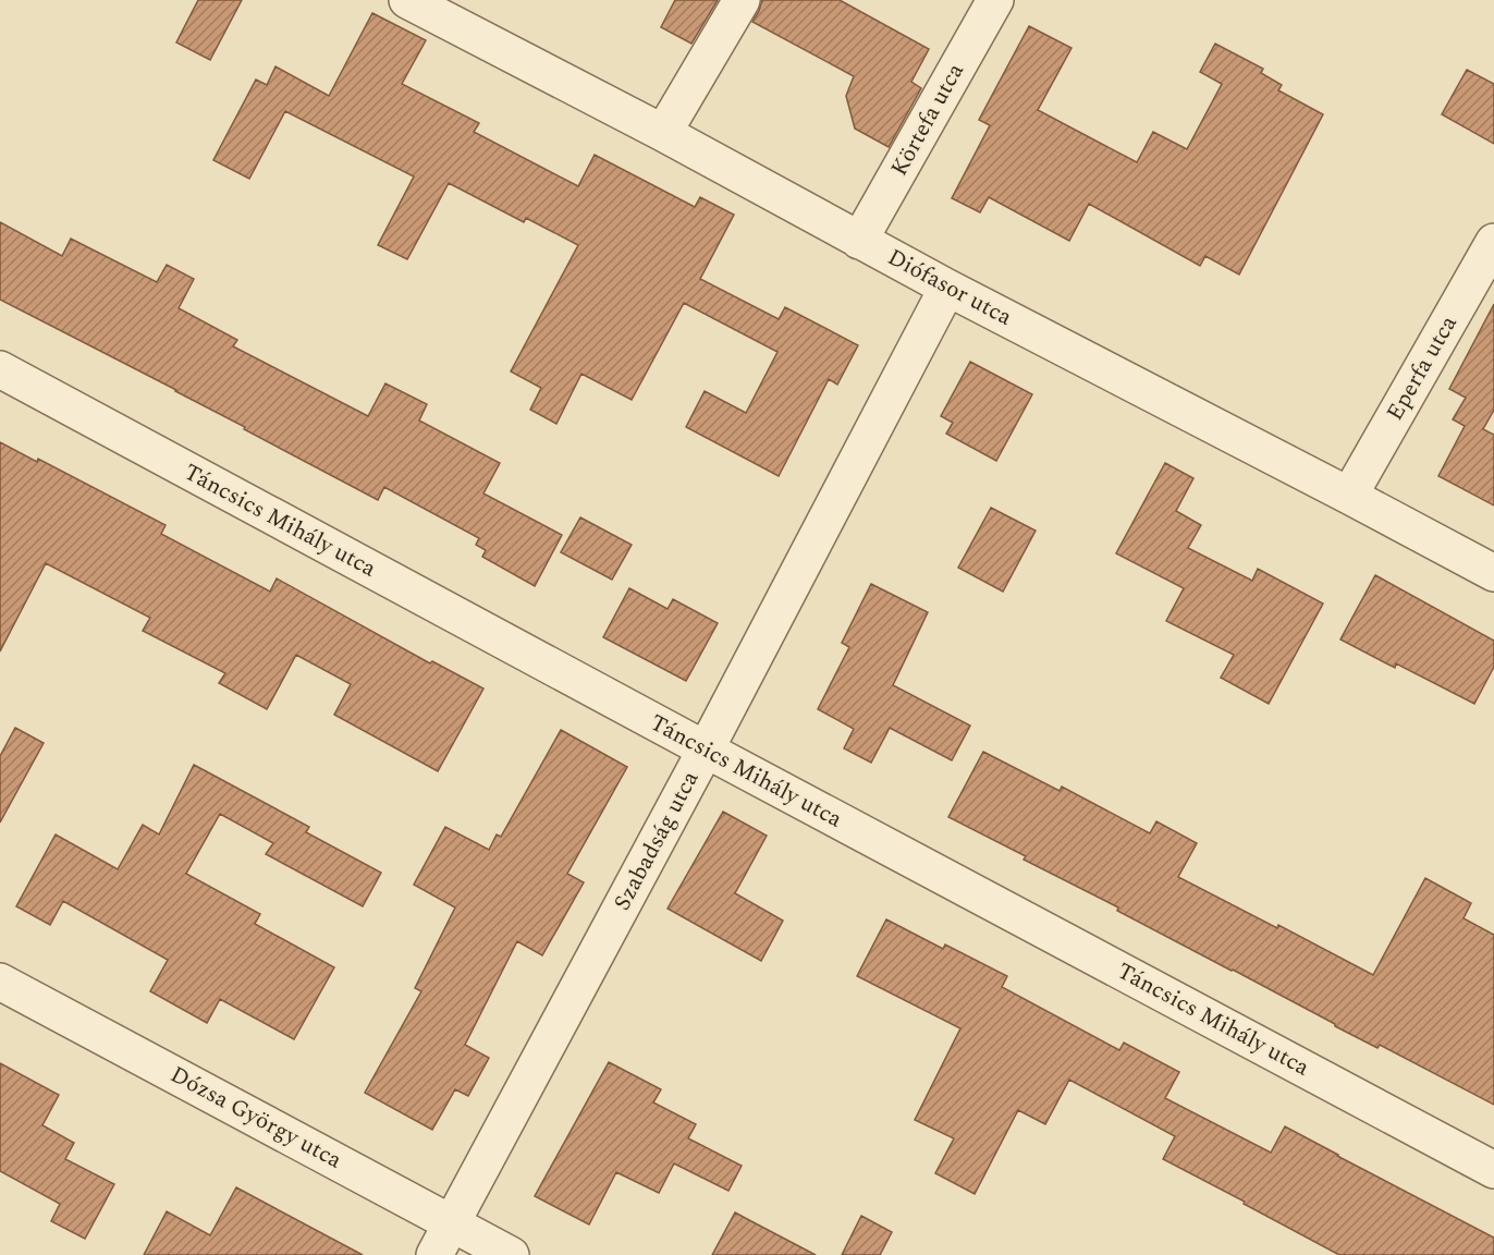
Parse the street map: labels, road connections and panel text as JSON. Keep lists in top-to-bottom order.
{
  "streets": {
    "street": [
      "Körtefa utca",
      "Diófasor utca",
      "Eperfa utca",
      "Táncsics Mihály utca",
      "Szabadság utca",
      "Dózsa György utca"
    ]
  },
  "crossings": [
    ["Körtefa utca", "Diófasor utca"],
    ["Diófasor utca", "Eperfa utca"],
    ["Diófasor utca", "Szabadság utca"],
    ["Táncsics Mihály utca", "Szabadság utca"],
    ["Szabadság utca", "Dózsa György utca"]
  ]
}
